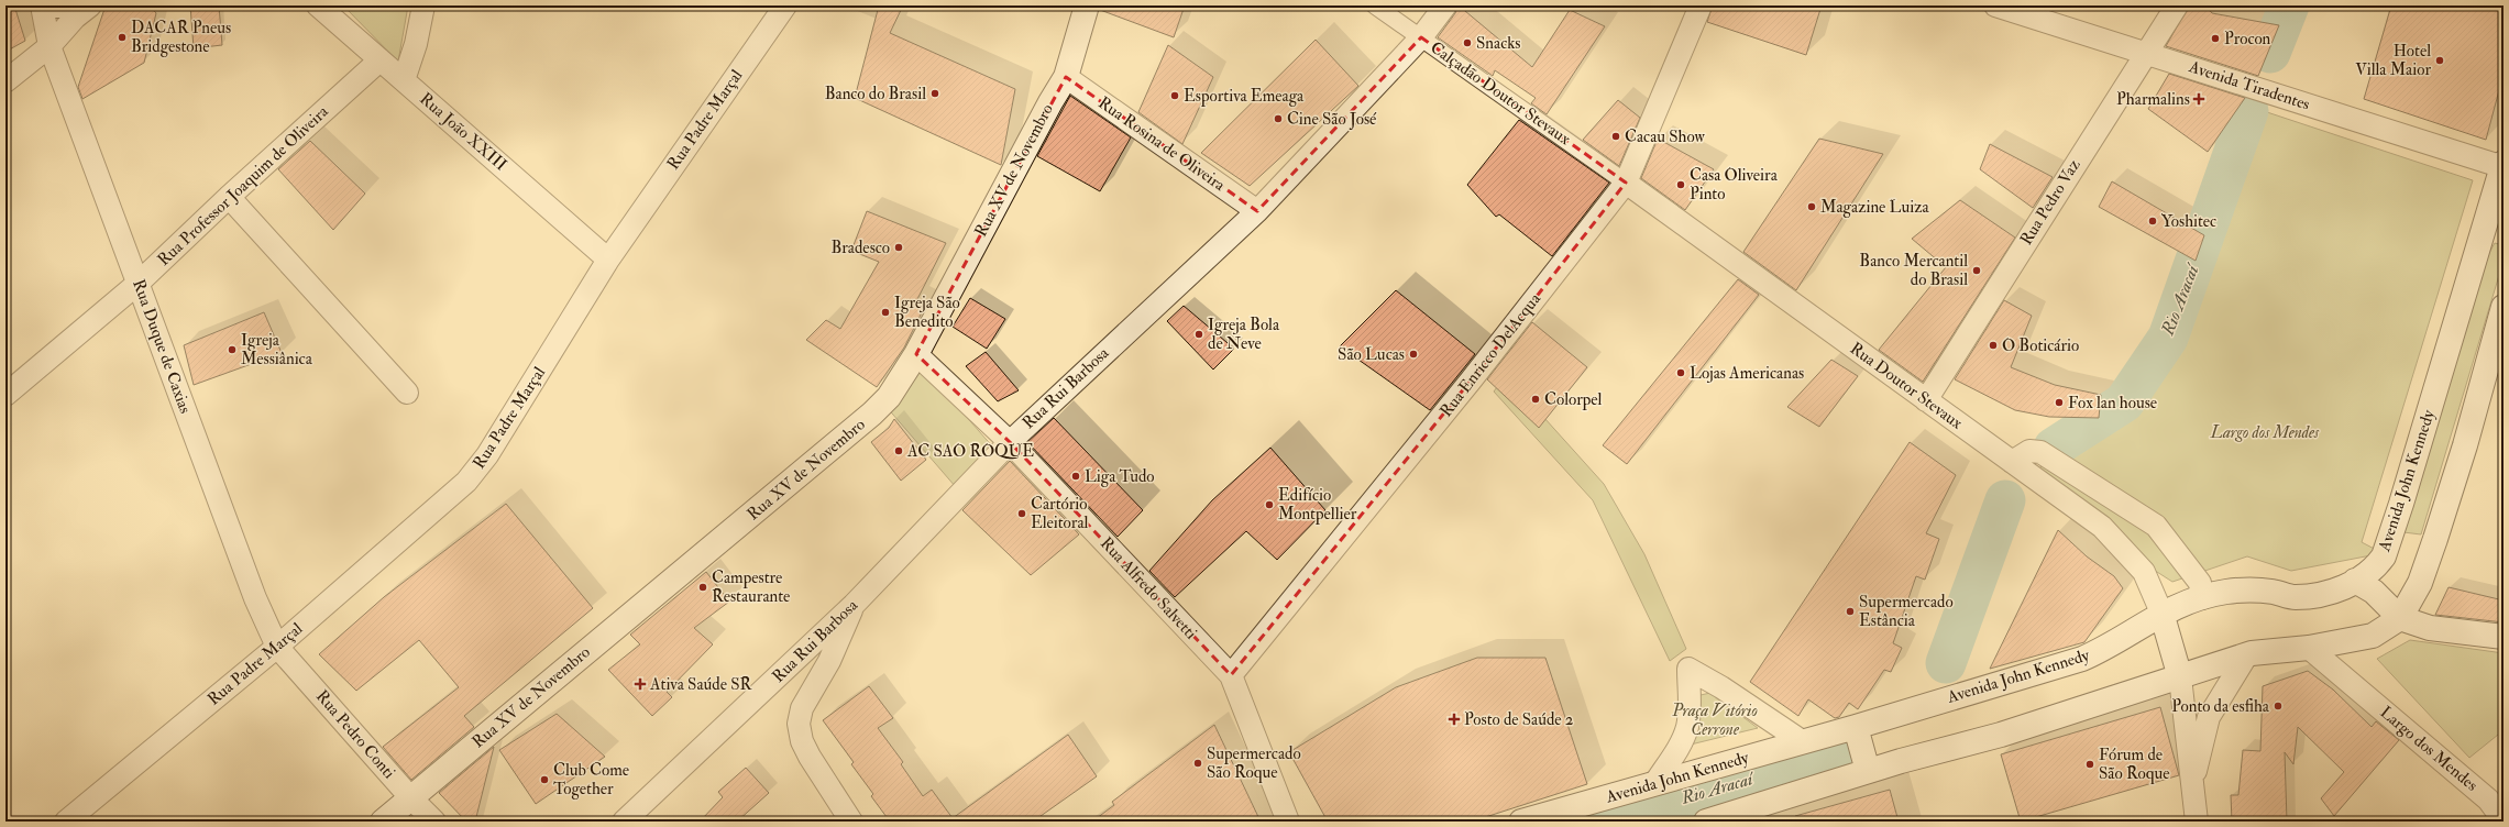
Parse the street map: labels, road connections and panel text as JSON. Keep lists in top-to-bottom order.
{
  "streets": {
    "main road": ["Rua XV de Novembro", "Avenida John Kennedy"],
    "street": [
      "Avenida Tiradentes",
      "Calçadão Doutor Stevaux",
      "Rua Padre Marçal",
      "Rua João XXIII",
      "Rua Rosina de Oliveira",
      "Rua Professor Joaquim de Oliveira",
      "Rua Pedro Vaz",
      "Rua Duque de Caxias",
      "Rua Enricco DelAcqua",
      "Rua Doutor Stevaux",
      "Rua Rui Barbosa",
      "Rua Alfredo Salvetti",
      "Rua Pedro Conti",
      "Largo dos Mendes"
    ]
  },
  "crossings": [
    ["Avenida Tiradentes", "Rua Pedro Vaz"],
    ["Avenida Tiradentes", "Avenida John Kennedy"],
    ["Calçadão Doutor Stevaux", "Rua Enricco DelAcqua"],
    ["Calçadão Doutor Stevaux", "Rua Doutor Stevaux"],
    ["Calçadão Doutor Stevaux", "Rua Rui Barbosa"],
    ["Rua Padre Marçal", "Rua João XXIII"],
    ["Rua Padre Marçal", "Rua Duque de Caxias"],
    ["Rua Padre Marçal", "Rua Pedro Conti"],
    ["Rua João XXIII", "Rua Professor Joaquim de Oliveira"],
    ["Rua Rosina de Oliveira", "Rua XV de Novembro"],
    ["Rua Rosina de Oliveira", "Rua Rui Barbosa"],
    ["Rua XV de Novembro", "Rua Alfredo Salvetti"],
    ["Rua XV de Novembro", "Rua Pedro Conti"],
    ["Rua Professor Joaquim de Oliveira", "Rua Duque de Caxias"],
    ["Rua Pedro Vaz", "Rua Doutor Stevaux"],
    ["Rua Duque de Caxias", "Rua Pedro Conti"],
    ["Rua Enricco DelAcqua", "Rua Doutor Stevaux"],
    ["Rua Enricco DelAcqua", "Rua Alfredo Salvetti"],
    ["Rua Doutor Stevaux", "Avenida John Kennedy"],
    ["Rua Rui Barbosa", "Rua Alfredo Salvetti"]
  ],
  "water": ["Rio Aracaí"],
  "parks": ["Largo dos Mendes", "Praça Vitório Cerrone"],
  "places": {
    "other": [
      "DACAR Pneus Bridgestone",
      "Procon",
      "Snacks",
      "Hotel Villa Maior",
      "Banco do Brasil",
      "Esportiva Emeaga",
      "Cine São José",
      "Cacau Show",
      "Casa Oliveira Pinto",
      "Magazine Luiza",
      "Yoshitec",
      "Bradesco",
      "Banco Mercantil do Brasil",
      "Igreja São Benedito",
      "Igreja Bola de Neve",
      "O Boticário",
      "Igreja Messiânica",
      "São Lucas",
      "Lojas Americanas",
      "Colorpel",
      "Fox lan house",
      "AC SAO ROQUE",
      "Liga Tudo",
      "Edifício Montpellier",
      "Cartório Eleitoral",
      "Campestre Restaurante",
      "Supermercado Estância",
      "Ponto da esfiha",
      "Supermercado São Roque",
      "Fórum de São Roque",
      "Club Come Together"
    ],
    "health": ["Pharmalins", "Ativa Saúde SR", "Posto de Saúde 2"]
  }
}
